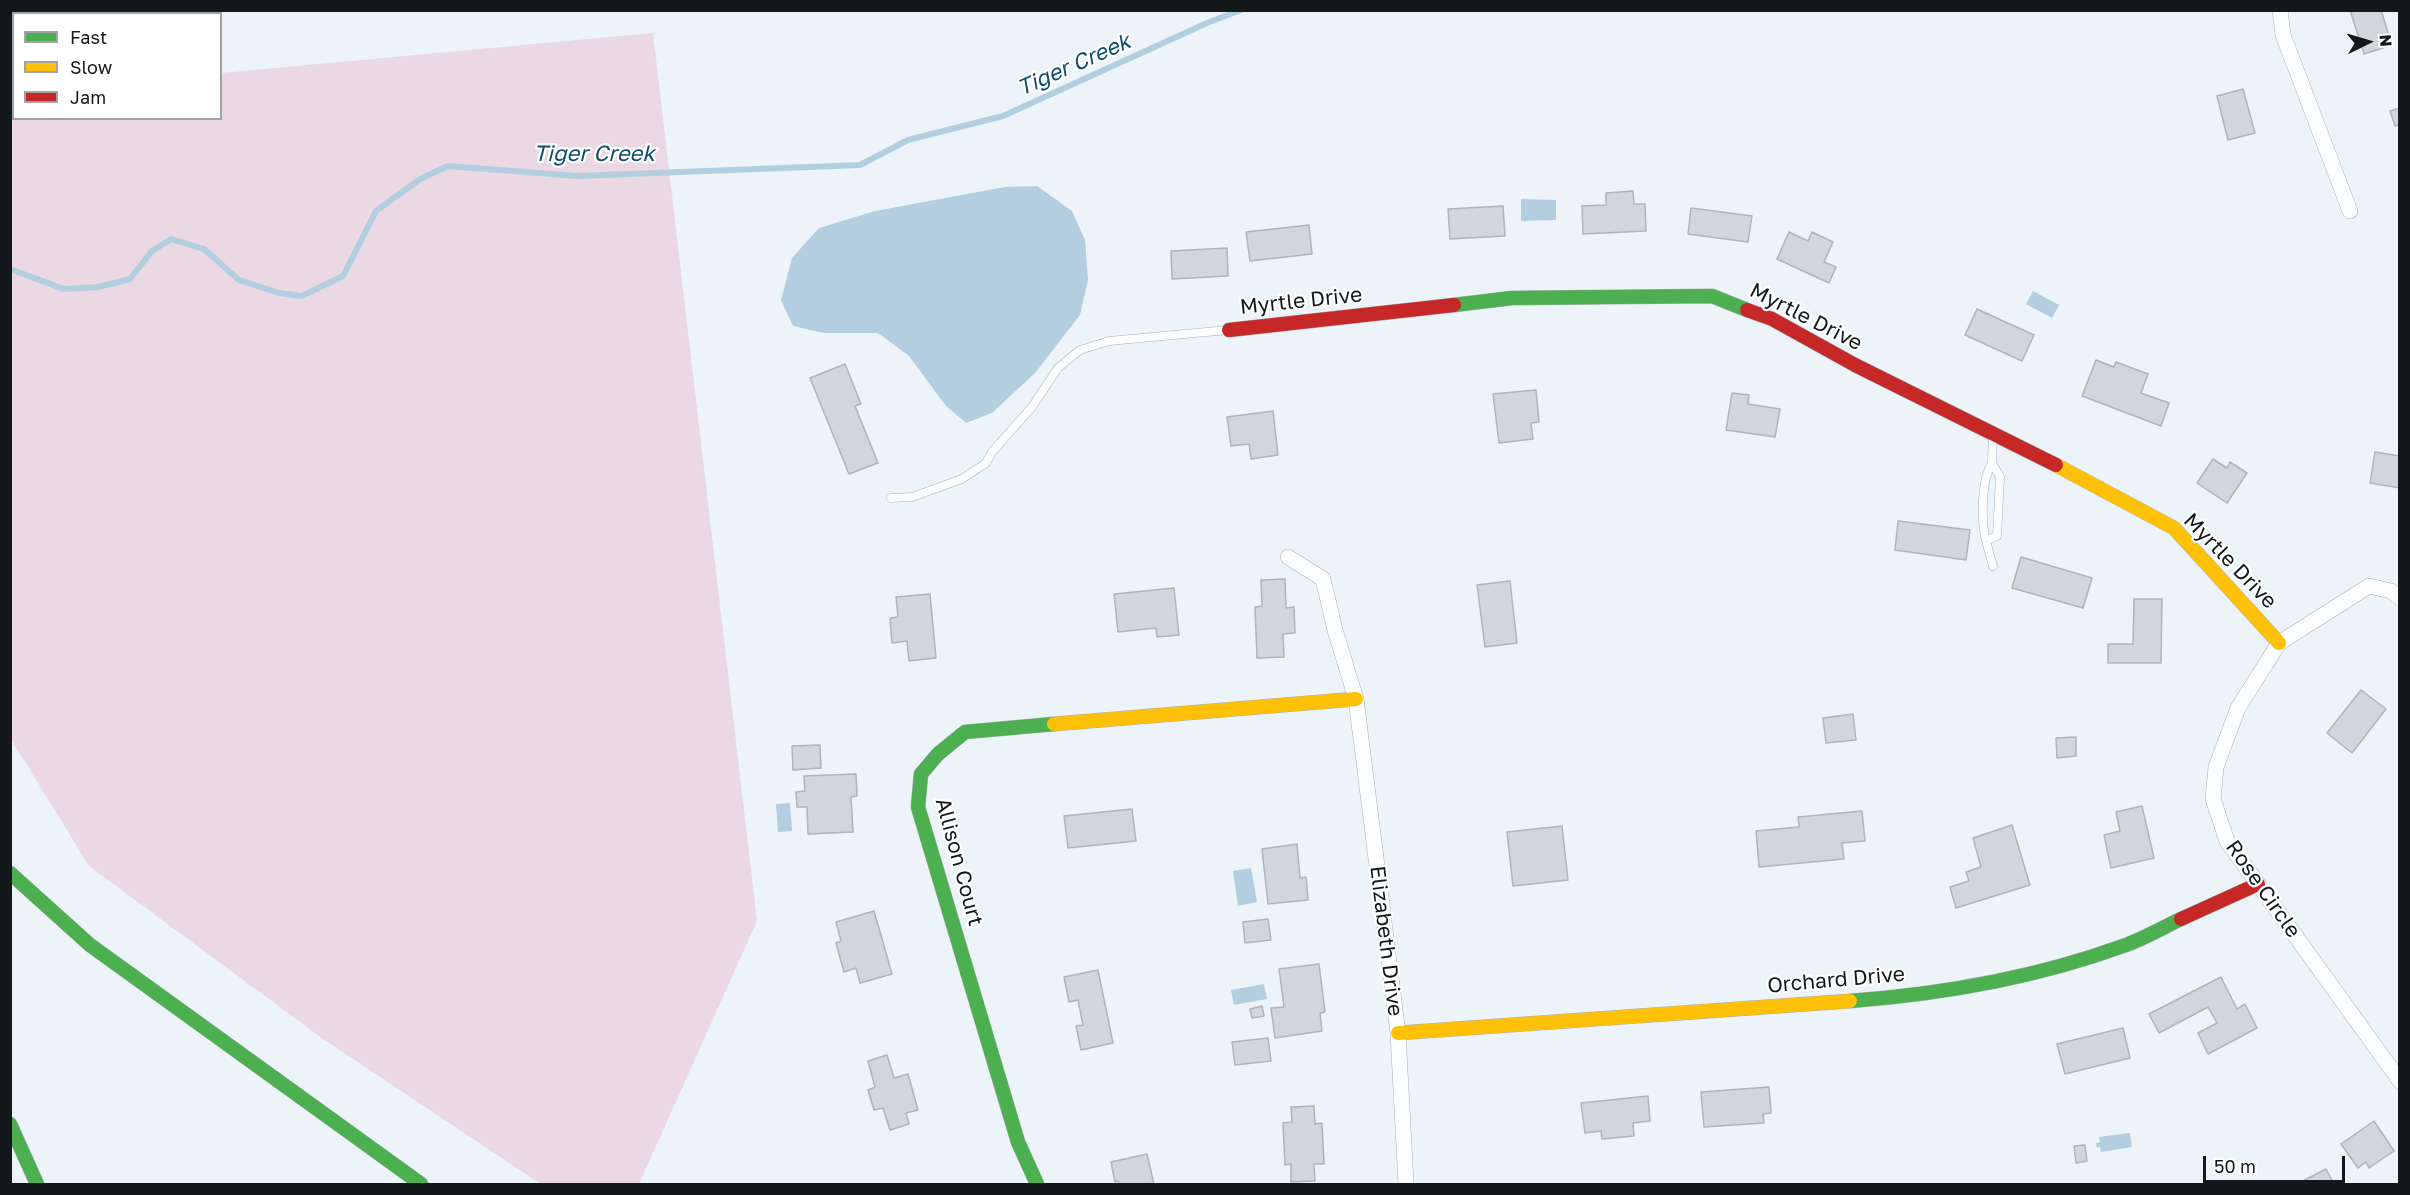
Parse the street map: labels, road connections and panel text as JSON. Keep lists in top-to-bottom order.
{
  "streets": {
    "main road": ["Myrtle Drive", "Allison Court", "Orchard Drive"],
    "street": ["Rose Circle", "Elizabeth Drive"]
  },
  "crossings": [
    ["Myrtle Drive", "Rose Circle"],
    ["Allison Court", "Elizabeth Drive"],
    ["Rose Circle", "Orchard Drive"],
    ["Elizabeth Drive", "Orchard Drive"]
  ],
  "water": ["Tiger Creek"],
  "legend": ["Fast", "Slow", "Jam"],
  "scale_bar": "50 m",
  "north": "right"
}
